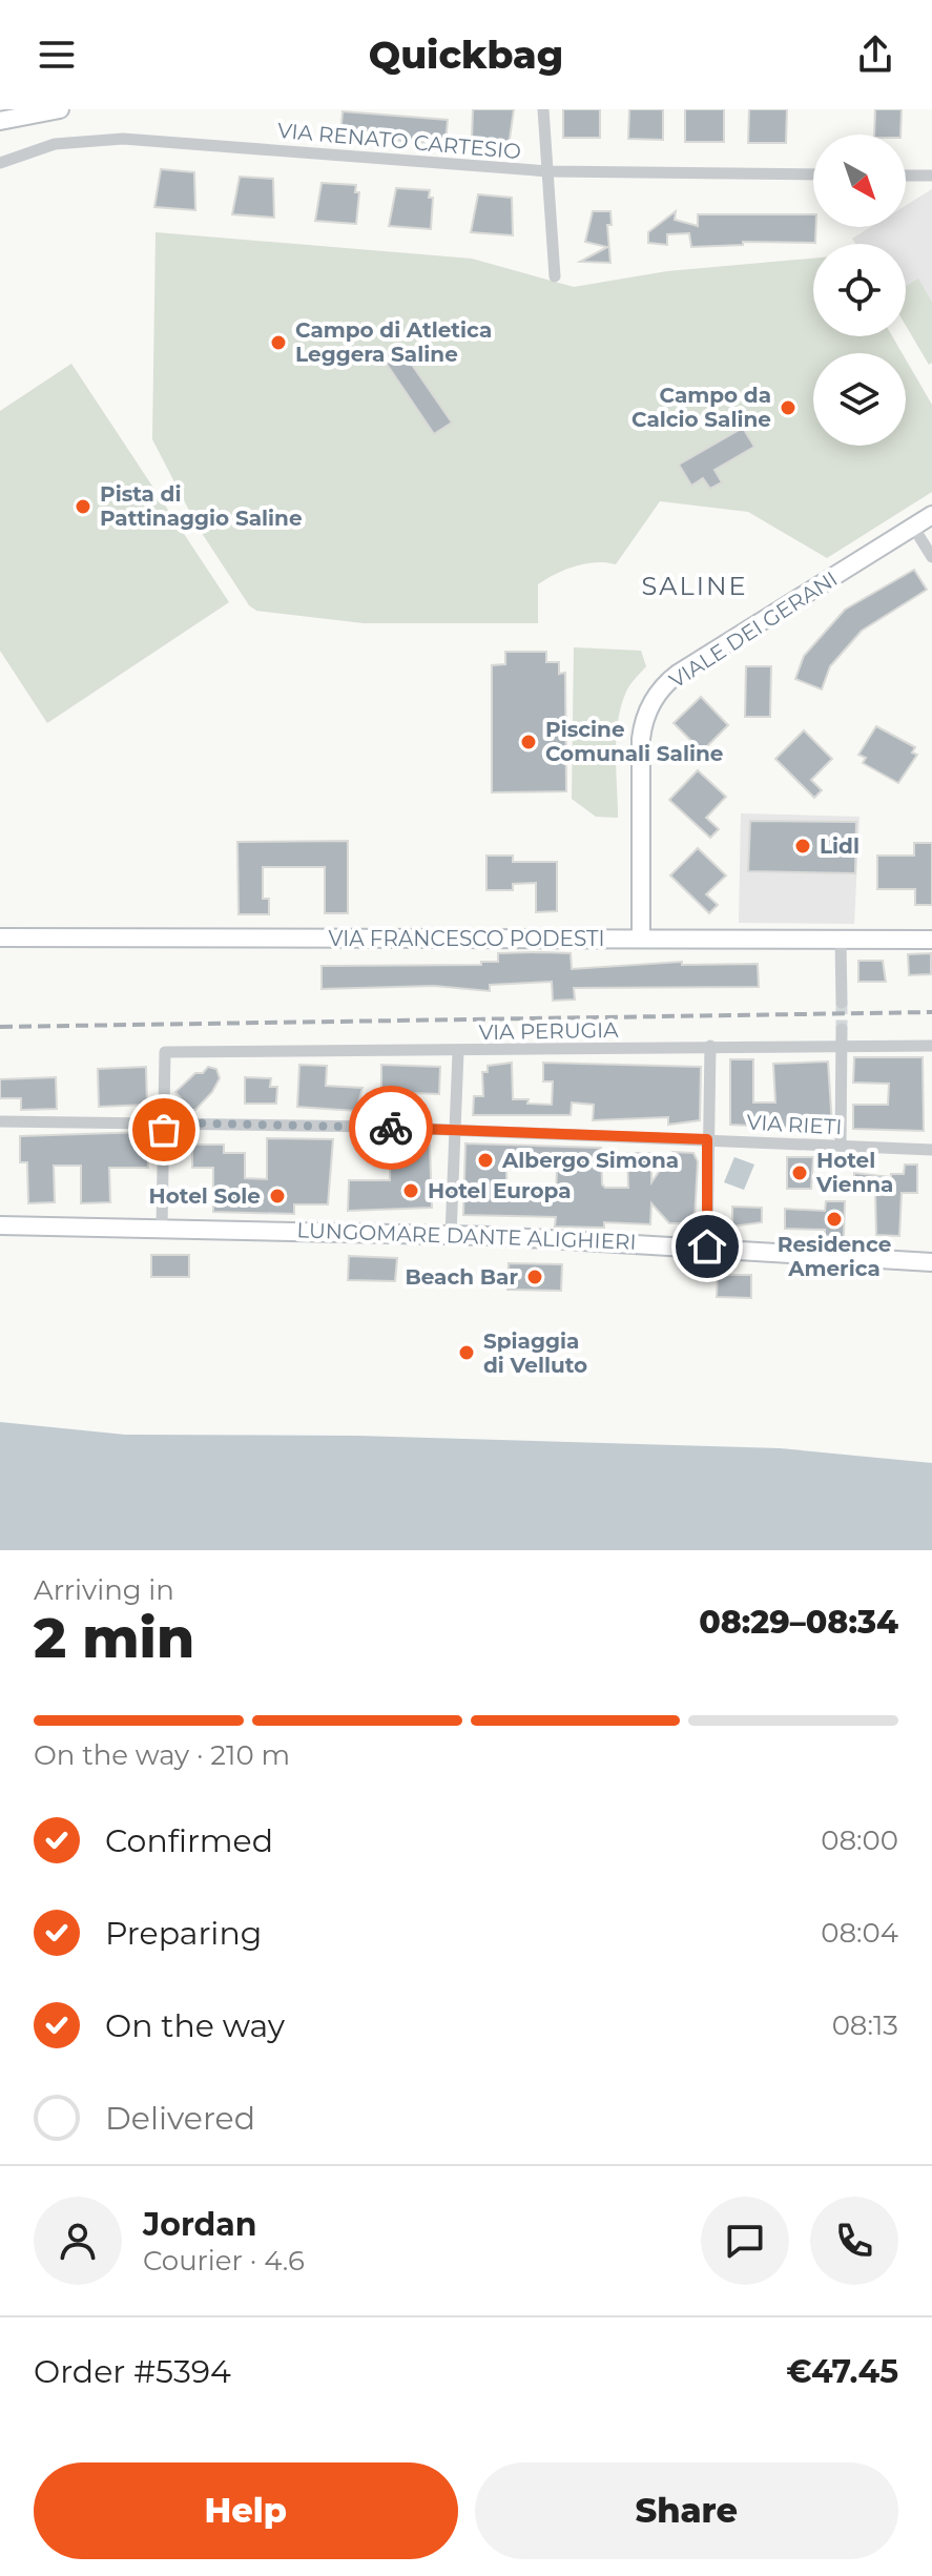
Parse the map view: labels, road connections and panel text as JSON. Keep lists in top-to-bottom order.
{
  "streets": {
    "street": [
      "VIA RENATO CARTESIO",
      "VIALE DEI GERANI",
      "VIA FRANCESCO PODESTI",
      "VIA PERUGIA",
      "VIA RIETI",
      "LUNGOMARE DANTE ALIGHIERI"
    ]
  },
  "crossings": [
    ["VIALE DEI GERANI", "VIA FRANCESCO PODESTI"],
    ["VIA PERUGIA", "VIA RIETI"]
  ],
  "districts": ["SALINE"],
  "places": [
    "Campo di Atletica Leggera Saline",
    "Campo da Calcio Saline",
    "Pista di Pattinaggio Saline",
    "Piscine Comunali Saline",
    "Lidl",
    "Albergo Simona",
    "Hotel Vienna",
    "Hotel Europa",
    "Hotel Sole",
    "Residence America",
    "Beach Bar",
    "Spiaggia di Velluto"
  ],
  "north": "bottom right",
  "page": {
    "header": "Quickbag",
    "heading": ["2 min", "Arriving in", "08:29–08:34"],
    "panel": [
      "Jordan",
      "Courier · 4.6",
      "Order #5394",
      "€47.45"
    ],
    "bar": "On the way · 210 m",
    "list": [
      ["Confirmed", "08:00"],
      ["Preparing", "08:04"],
      ["On the way", "08:13"],
      "Delivered"
    ],
    "buttons": ["Help", "Share"]
  }
}
